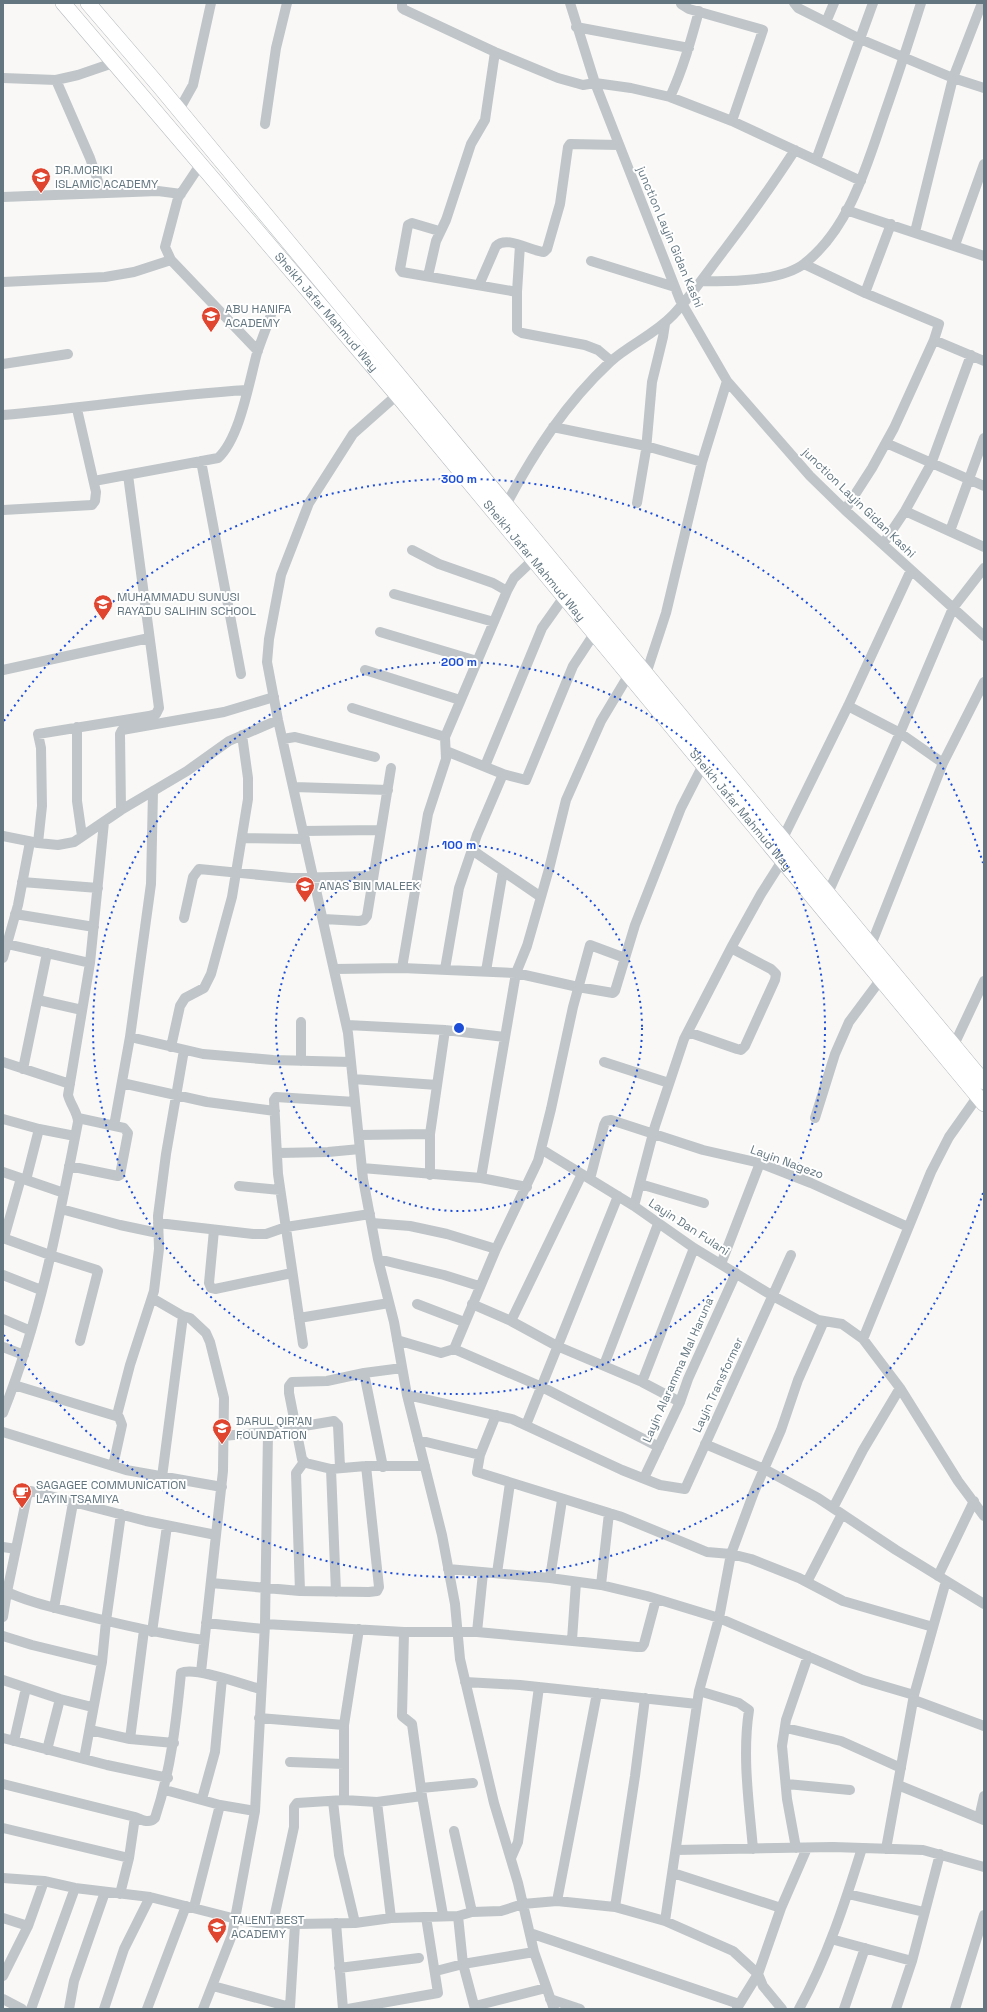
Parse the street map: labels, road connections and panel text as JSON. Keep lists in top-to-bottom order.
{
  "streets": {
    "main road": ["Sheikh Jafar Mahmud Way"],
    "street": [
      "junction Layin Gidan Kashi",
      "Layin Nagezo",
      "Layin Dan Fulani",
      "Layin Alaramma Mal Haruna",
      "Layin Transformer"
    ]
  },
  "crossings": [
    ["Layin Nagezo", "Layin Dan Fulani"],
    ["Layin Dan Fulani", "Layin Alaramma Mal Haruna"],
    ["Layin Dan Fulani", "Layin Transformer"],
    ["Layin Alaramma Mal Haruna", "Layin Transformer"]
  ],
  "places": {
    "school or university": [
      "DR.MORIKI ISLAMIC ACADEMY",
      "ABU HANIFA ACADEMY",
      "MUHAMMADU SUNUSI RAYADU SALIHIN SCHOOL",
      "ANAS BIN MALEEK",
      "DARUL QIR'AN FOUNDATION",
      "TALENT BEST ACADEMY"
    ],
    "cafe": ["SAGAGEE COMMUNICATION LAYIN TSAMIYA"]
  },
  "rings": ["300 m", "200 m", "100 m"]
}
